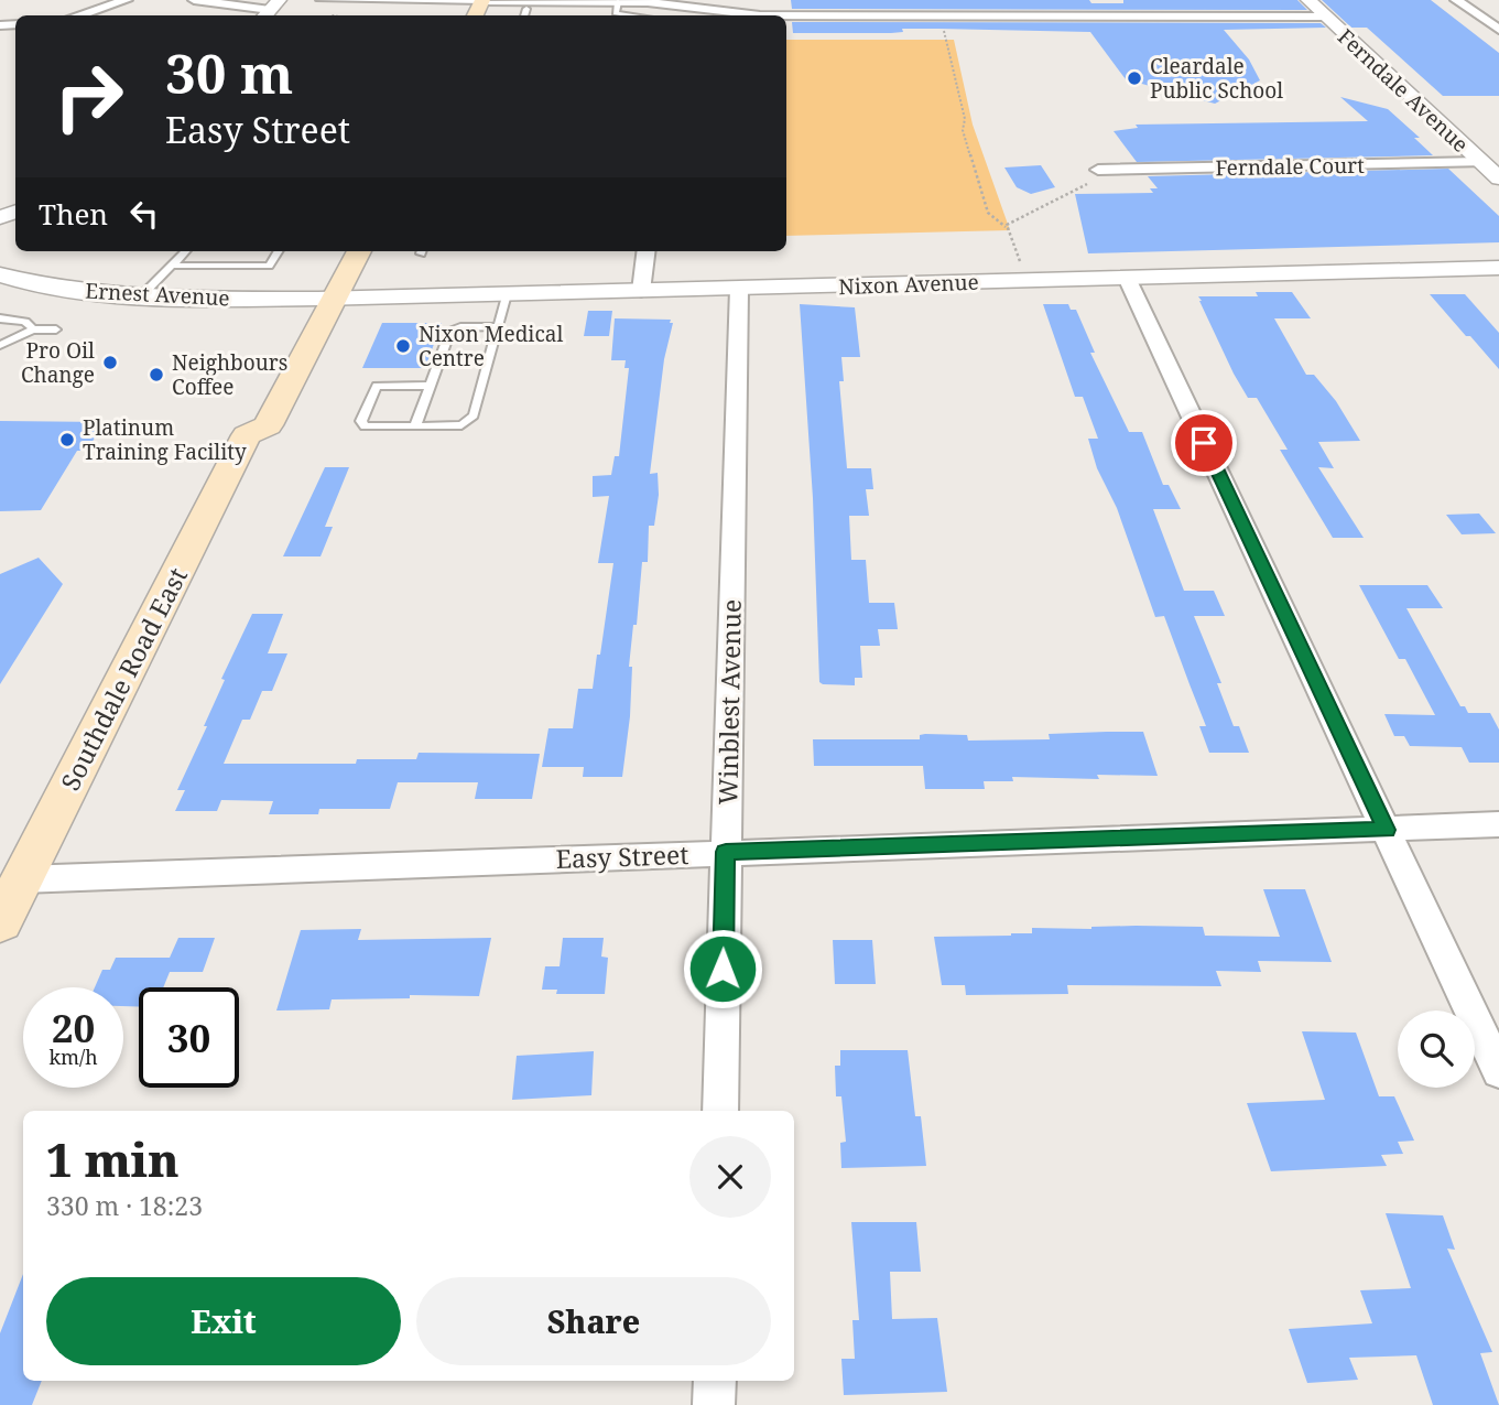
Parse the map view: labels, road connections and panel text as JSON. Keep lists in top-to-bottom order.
{
  "streets": {
    "main road": ["Southdale Road East"],
    "street": [
      "Ferndale Avenue",
      "Ferndale Court",
      "Nixon Avenue",
      "Ernest Avenue",
      "Winblest Avenue",
      "Easy Street"
    ]
  },
  "crossings": [
    ["Ferndale Avenue", "Ferndale Court"],
    ["Nixon Avenue", "Ernest Avenue"],
    ["Nixon Avenue", "Southdale Road East"],
    ["Nixon Avenue", "Winblest Avenue"],
    ["Ernest Avenue", "Southdale Road East"],
    ["Southdale Road East", "Easy Street"],
    ["Winblest Avenue", "Easy Street"]
  ],
  "places": [
    "Cleardale Public School",
    "Nixon Medical Centre",
    "Pro Oil Change",
    "Neighbours Coffee",
    "Platinum Training Facility"
  ],
  "page": {
    "turn": ["30 m", "Easy Street"],
    "then": "Then",
    "speed": "20 km/h",
    "limit": "30",
    "heading": ["1 min", "330 m · 18:23"],
    "buttons": ["Exit", "Share"]
  }
}
